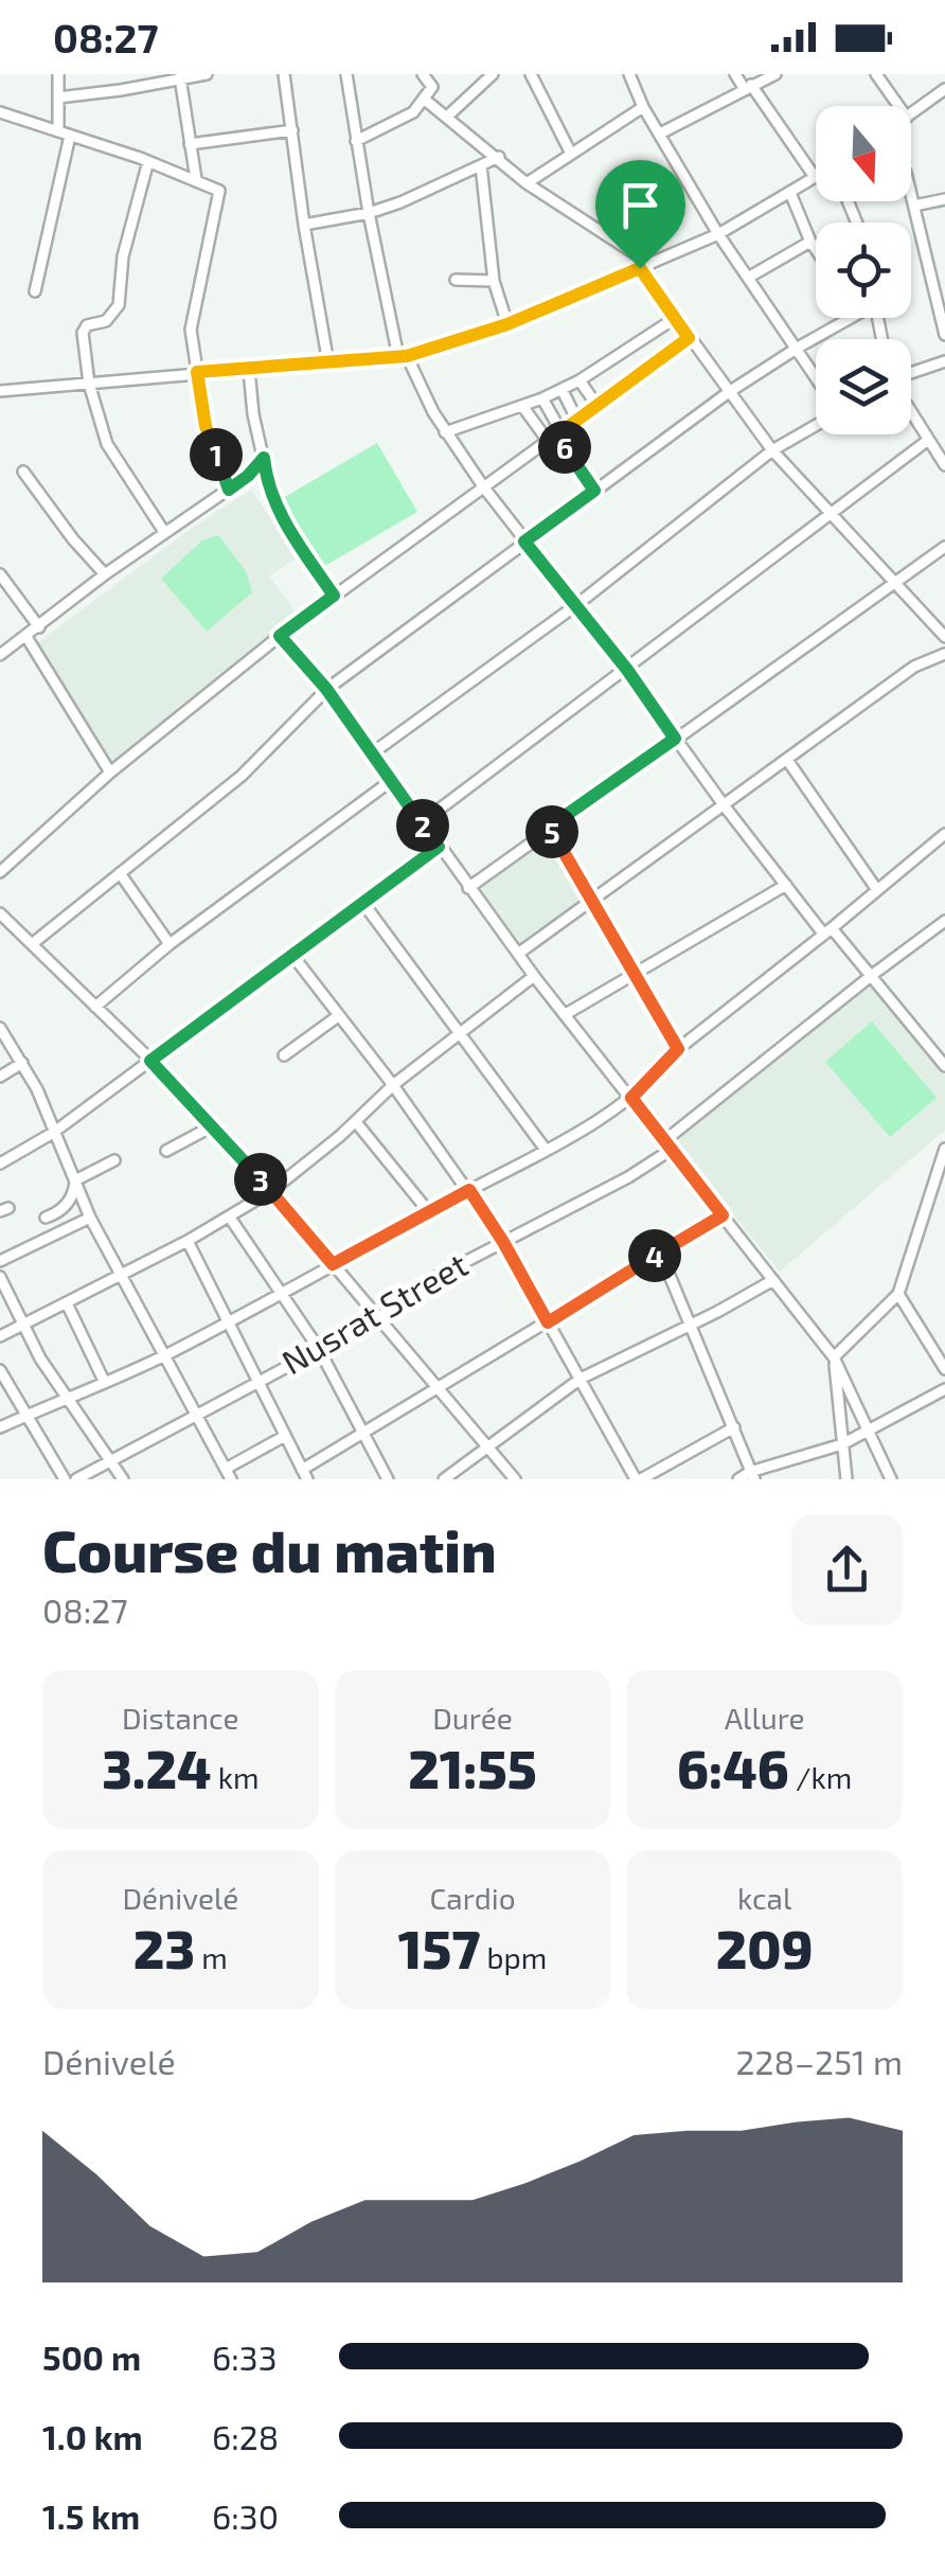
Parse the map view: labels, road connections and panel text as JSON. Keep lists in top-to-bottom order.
{
  "streets": {
    "street": ["Nusrat Street"]
  },
  "north": "bottom",
  "page": {
    "status": "08:27",
    "pins": [
      "6",
      "1",
      "2",
      "5",
      "3",
      "4"
    ],
    "heading": ["Course du matin", "08:27"],
    "stats": [
      ["Distance", "3.24 km"],
      ["Durée", "21:55"],
      ["Allure", "6:46 /km"],
      ["Dénivelé", "23 m"],
      ["Cardio", "157 bpm"],
      ["kcal", "209"]
    ],
    "chart": ["Dénivelé", "228–251 m"],
    "list": [
      {
        "name": "500 m",
        "note": "6:33"
      },
      {
        "name": "1.0 km",
        "note": "6:28"
      },
      {
        "name": "1.5 km",
        "note": "6:30"
      }
    ]
  }
}
